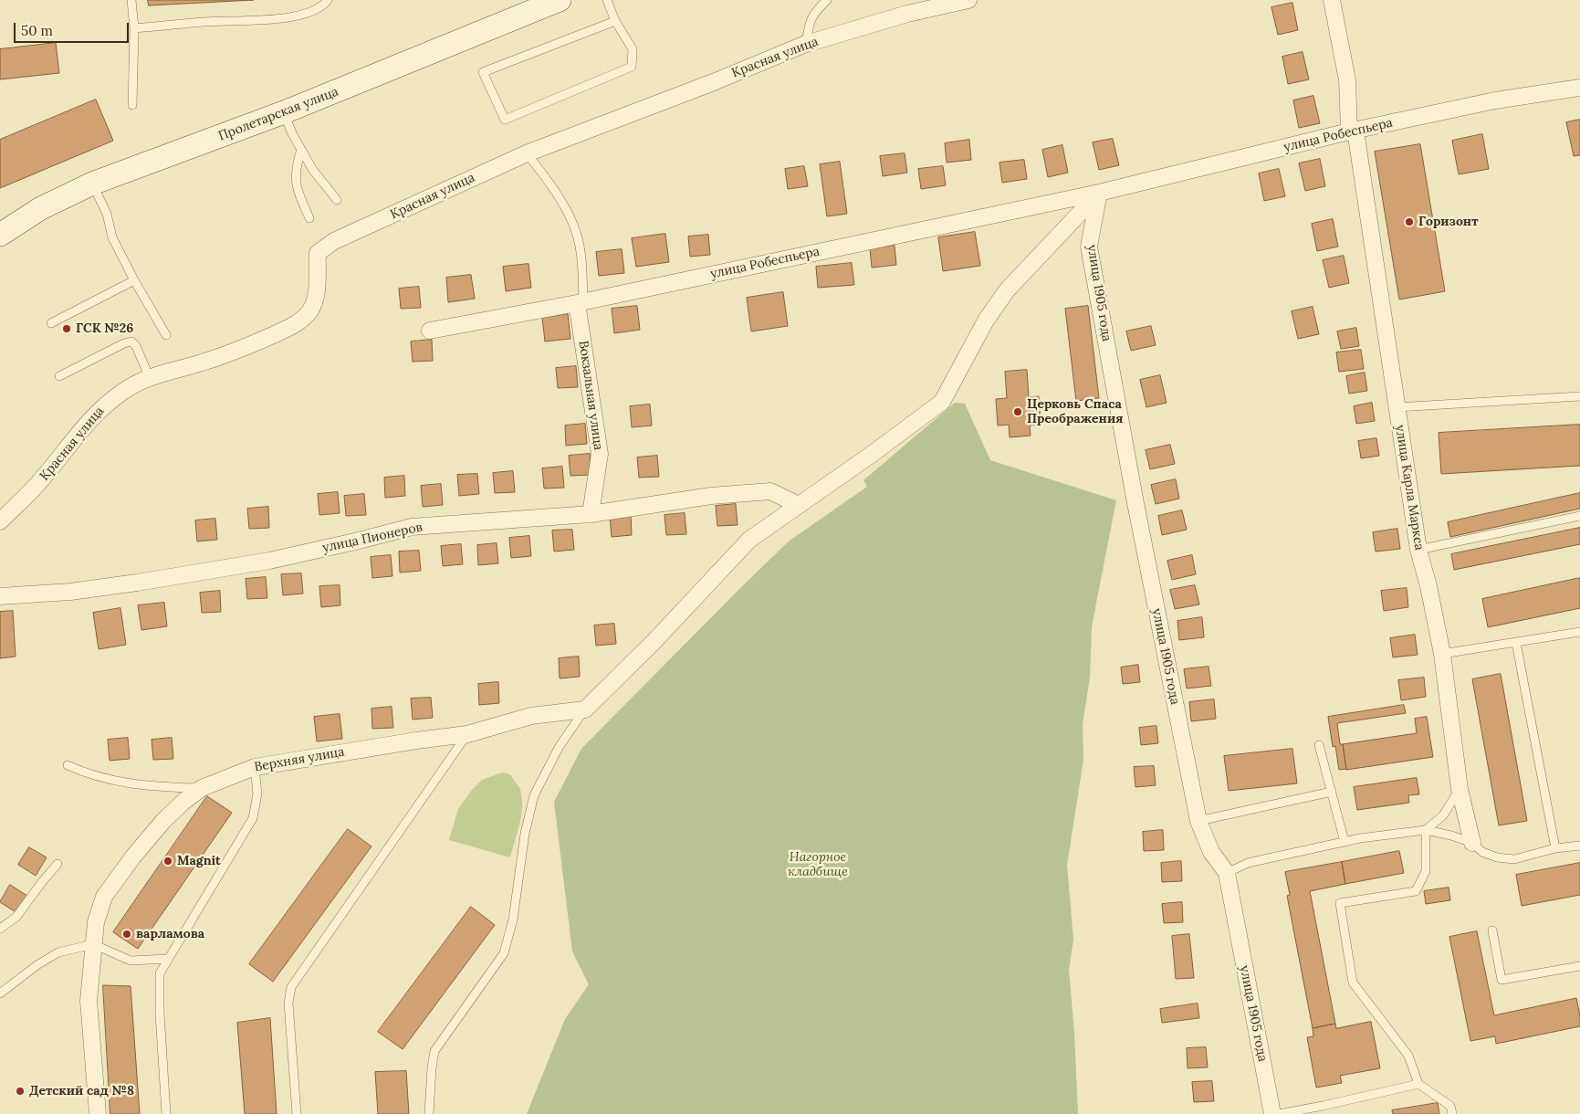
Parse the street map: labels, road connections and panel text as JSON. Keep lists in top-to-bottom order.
{
  "streets": {
    "main road": ["Пролетарская улица"],
    "street": [
      "Красная улица",
      "улица Робеспьера",
      "улица 1905 года",
      "Вокзальная улица",
      "улица Карла Маркса",
      "улица Пионеров",
      "Верхняя улица"
    ]
  },
  "crossings": [
    ["улица Робеспьера", "улица 1905 года"],
    ["улица Робеспьера", "Вокзальная улица"],
    ["улица Робеспьера", "улица Карла Маркса"],
    ["Вокзальная улица", "улица Пионеров"]
  ],
  "parks": ["Нагорное кладбище"],
  "places": [
    "Горизонт",
    "ГСК №26",
    "Церковь Спаса Преображения",
    "Magnit",
    "варламова",
    "Детский сад №8"
  ],
  "scale_bar": "50 m"
}
